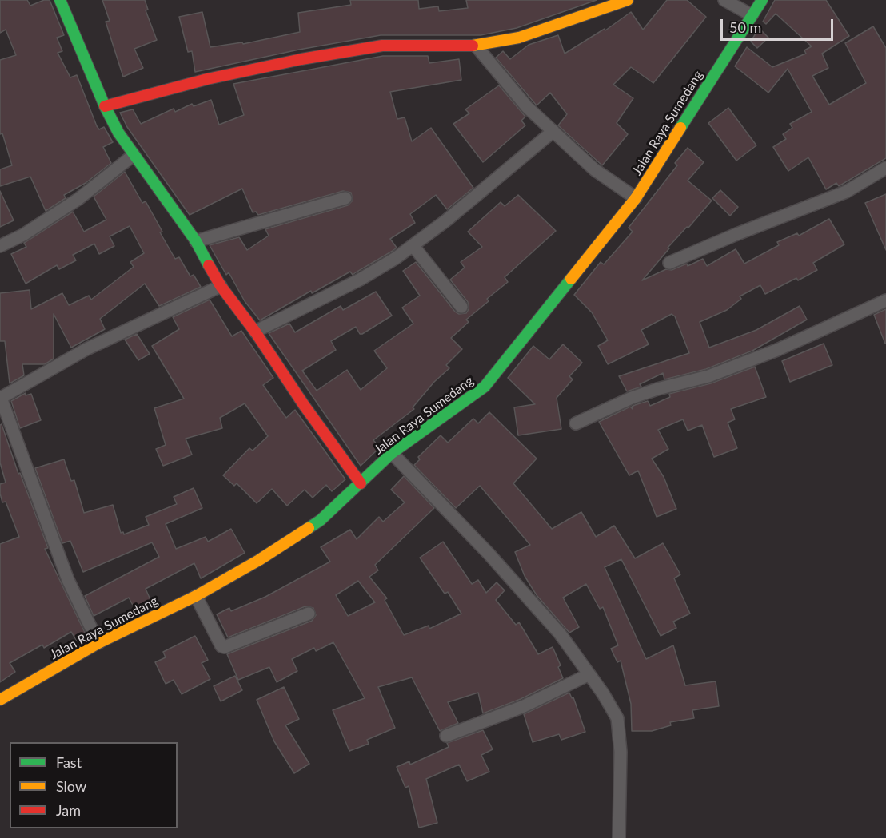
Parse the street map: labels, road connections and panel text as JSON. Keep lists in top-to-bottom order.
{
  "streets": {
    "main road": ["Jalan Raya Sumedang"]
  },
  "legend": ["Fast", "Slow", "Jam"],
  "scale_bar": "50 m"
}
